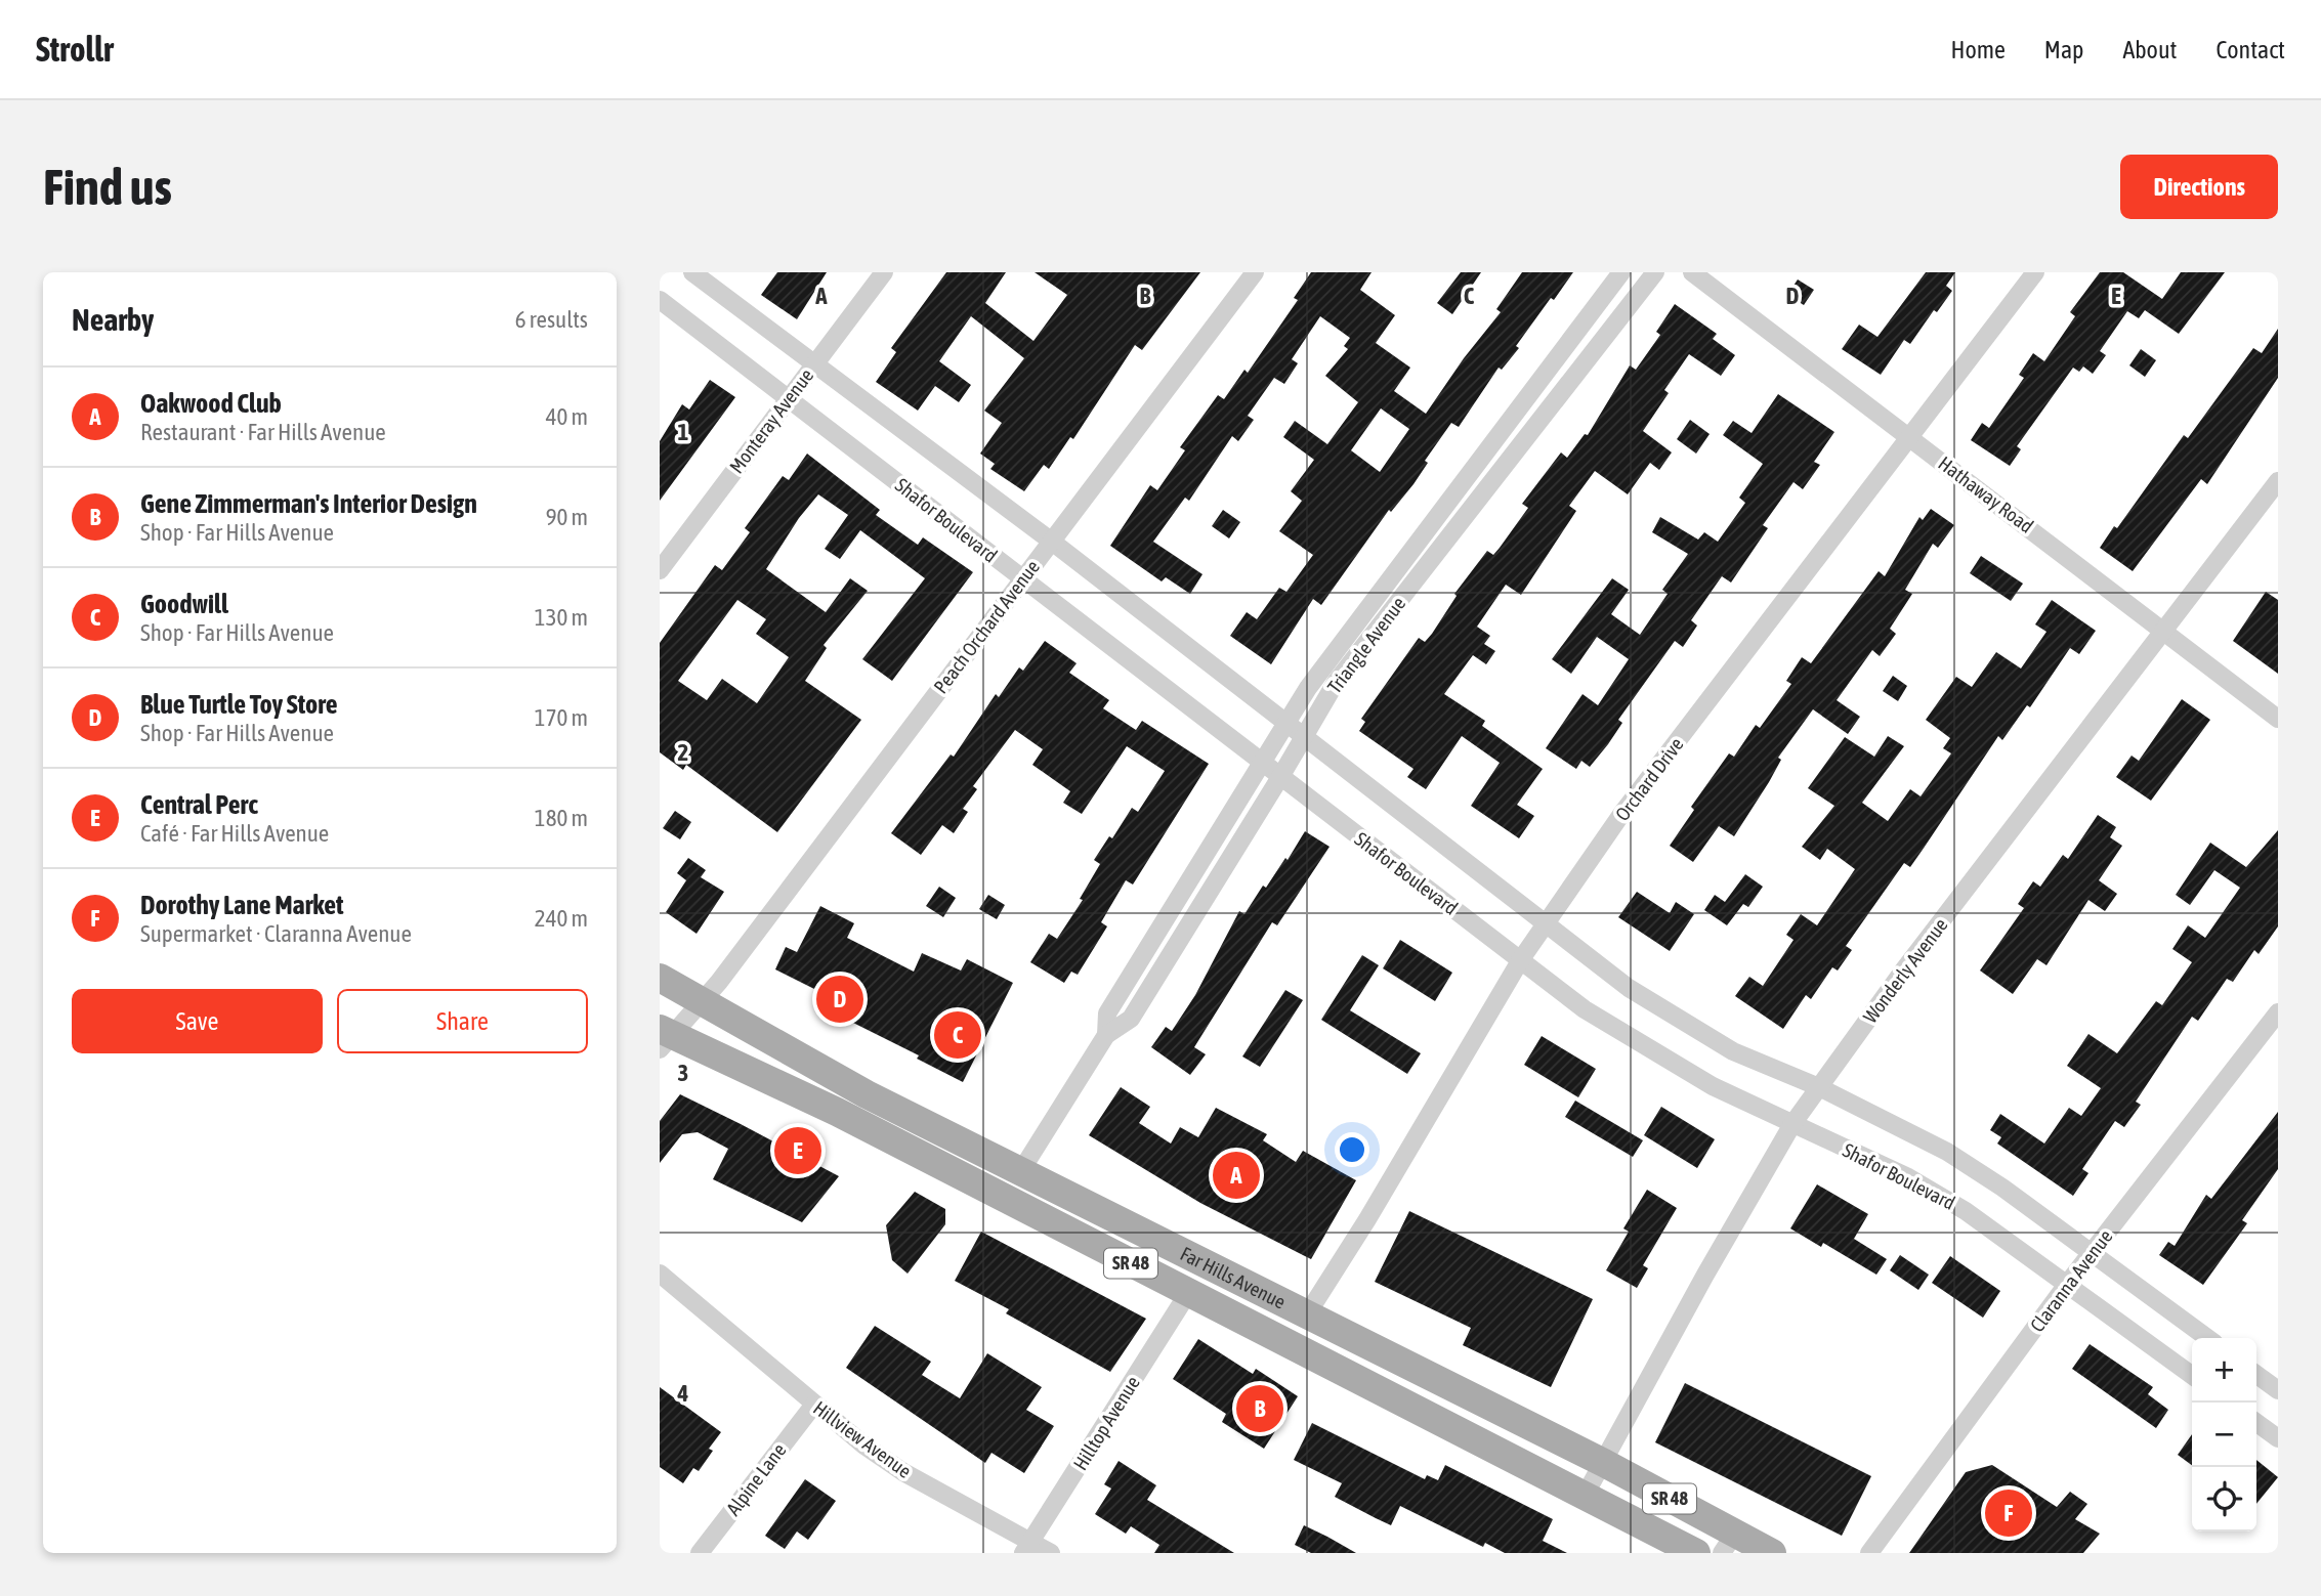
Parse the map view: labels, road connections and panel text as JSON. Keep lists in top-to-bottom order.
{
  "streets": {
    "main road": ["SR 48", "Far Hills Avenue"],
    "street": [
      "Monteray Avenue",
      "Hathaway Road",
      "Shafor Boulevard",
      "Peach Orchard Avenue",
      "Triangle Avenue",
      "Orchard Drive",
      "Wonderly Avenue",
      "Claranna Avenue",
      "Hilltop Avenue",
      "Hillview Avenue",
      "Alpine Lane"
    ]
  },
  "crossings": [
    ["Monteray Avenue", "Shafor Boulevard"],
    ["Hathaway Road", "Orchard Drive"],
    ["Hathaway Road", "Wonderly Avenue"],
    ["Shafor Boulevard", "Peach Orchard Avenue"],
    ["Shafor Boulevard", "Triangle Avenue"],
    ["Shafor Boulevard", "Orchard Drive"],
    ["Shafor Boulevard", "Wonderly Avenue"],
    ["Shafor Boulevard", "Claranna Avenue"],
    ["Peach Orchard Avenue", "Far Hills Avenue"],
    ["Triangle Avenue", "Far Hills Avenue"],
    ["Orchard Drive", "Far Hills Avenue"],
    ["Wonderly Avenue", "Far Hills Avenue"],
    ["Far Hills Avenue", "Hilltop Avenue"],
    ["Hilltop Avenue", "Hillview Avenue"],
    ["Hillview Avenue", "Alpine Lane"]
  ],
  "page": {
    "header": "Strollr",
    "nav": [
      "Home",
      "Map",
      "About",
      "Contact"
    ],
    "buttons": [
      "Directions",
      ["Save", "Share"]
    ],
    "title": "Find us",
    "heading": ["Nearby", "6 results"],
    "list": [
      {
        "mark": "A",
        "name": "Oakwood Club",
        "note": "Restaurant · Far Hills Avenue",
        "value": "40 m"
      },
      {
        "mark": "B",
        "name": "Gene Zimmerman's Interior Design",
        "note": "Shop · Far Hills Avenue",
        "value": "90 m"
      },
      {
        "mark": "C",
        "name": "Goodwill",
        "note": "Shop · Far Hills Avenue",
        "value": "130 m"
      },
      {
        "mark": "D",
        "name": "Blue Turtle Toy Store",
        "note": "Shop · Far Hills Avenue",
        "value": "170 m"
      },
      {
        "mark": "E",
        "name": "Central Perc",
        "note": "Café · Far Hills Avenue",
        "value": "180 m"
      },
      {
        "mark": "F",
        "name": "Dorothy Lane Market",
        "note": "Supermarket · Claranna Avenue",
        "value": "240 m"
      }
    ],
    "pins": [
      "D",
      "C",
      "E",
      "A",
      "B",
      "F"
    ],
    "map_buttons": ["+", "−"]
  },
  "grid": {
    "columns": [
      "A",
      "B",
      "C",
      "D",
      "E"
    ],
    "rows": [
      "1",
      "2",
      "3",
      "4"
    ]
  }
}
